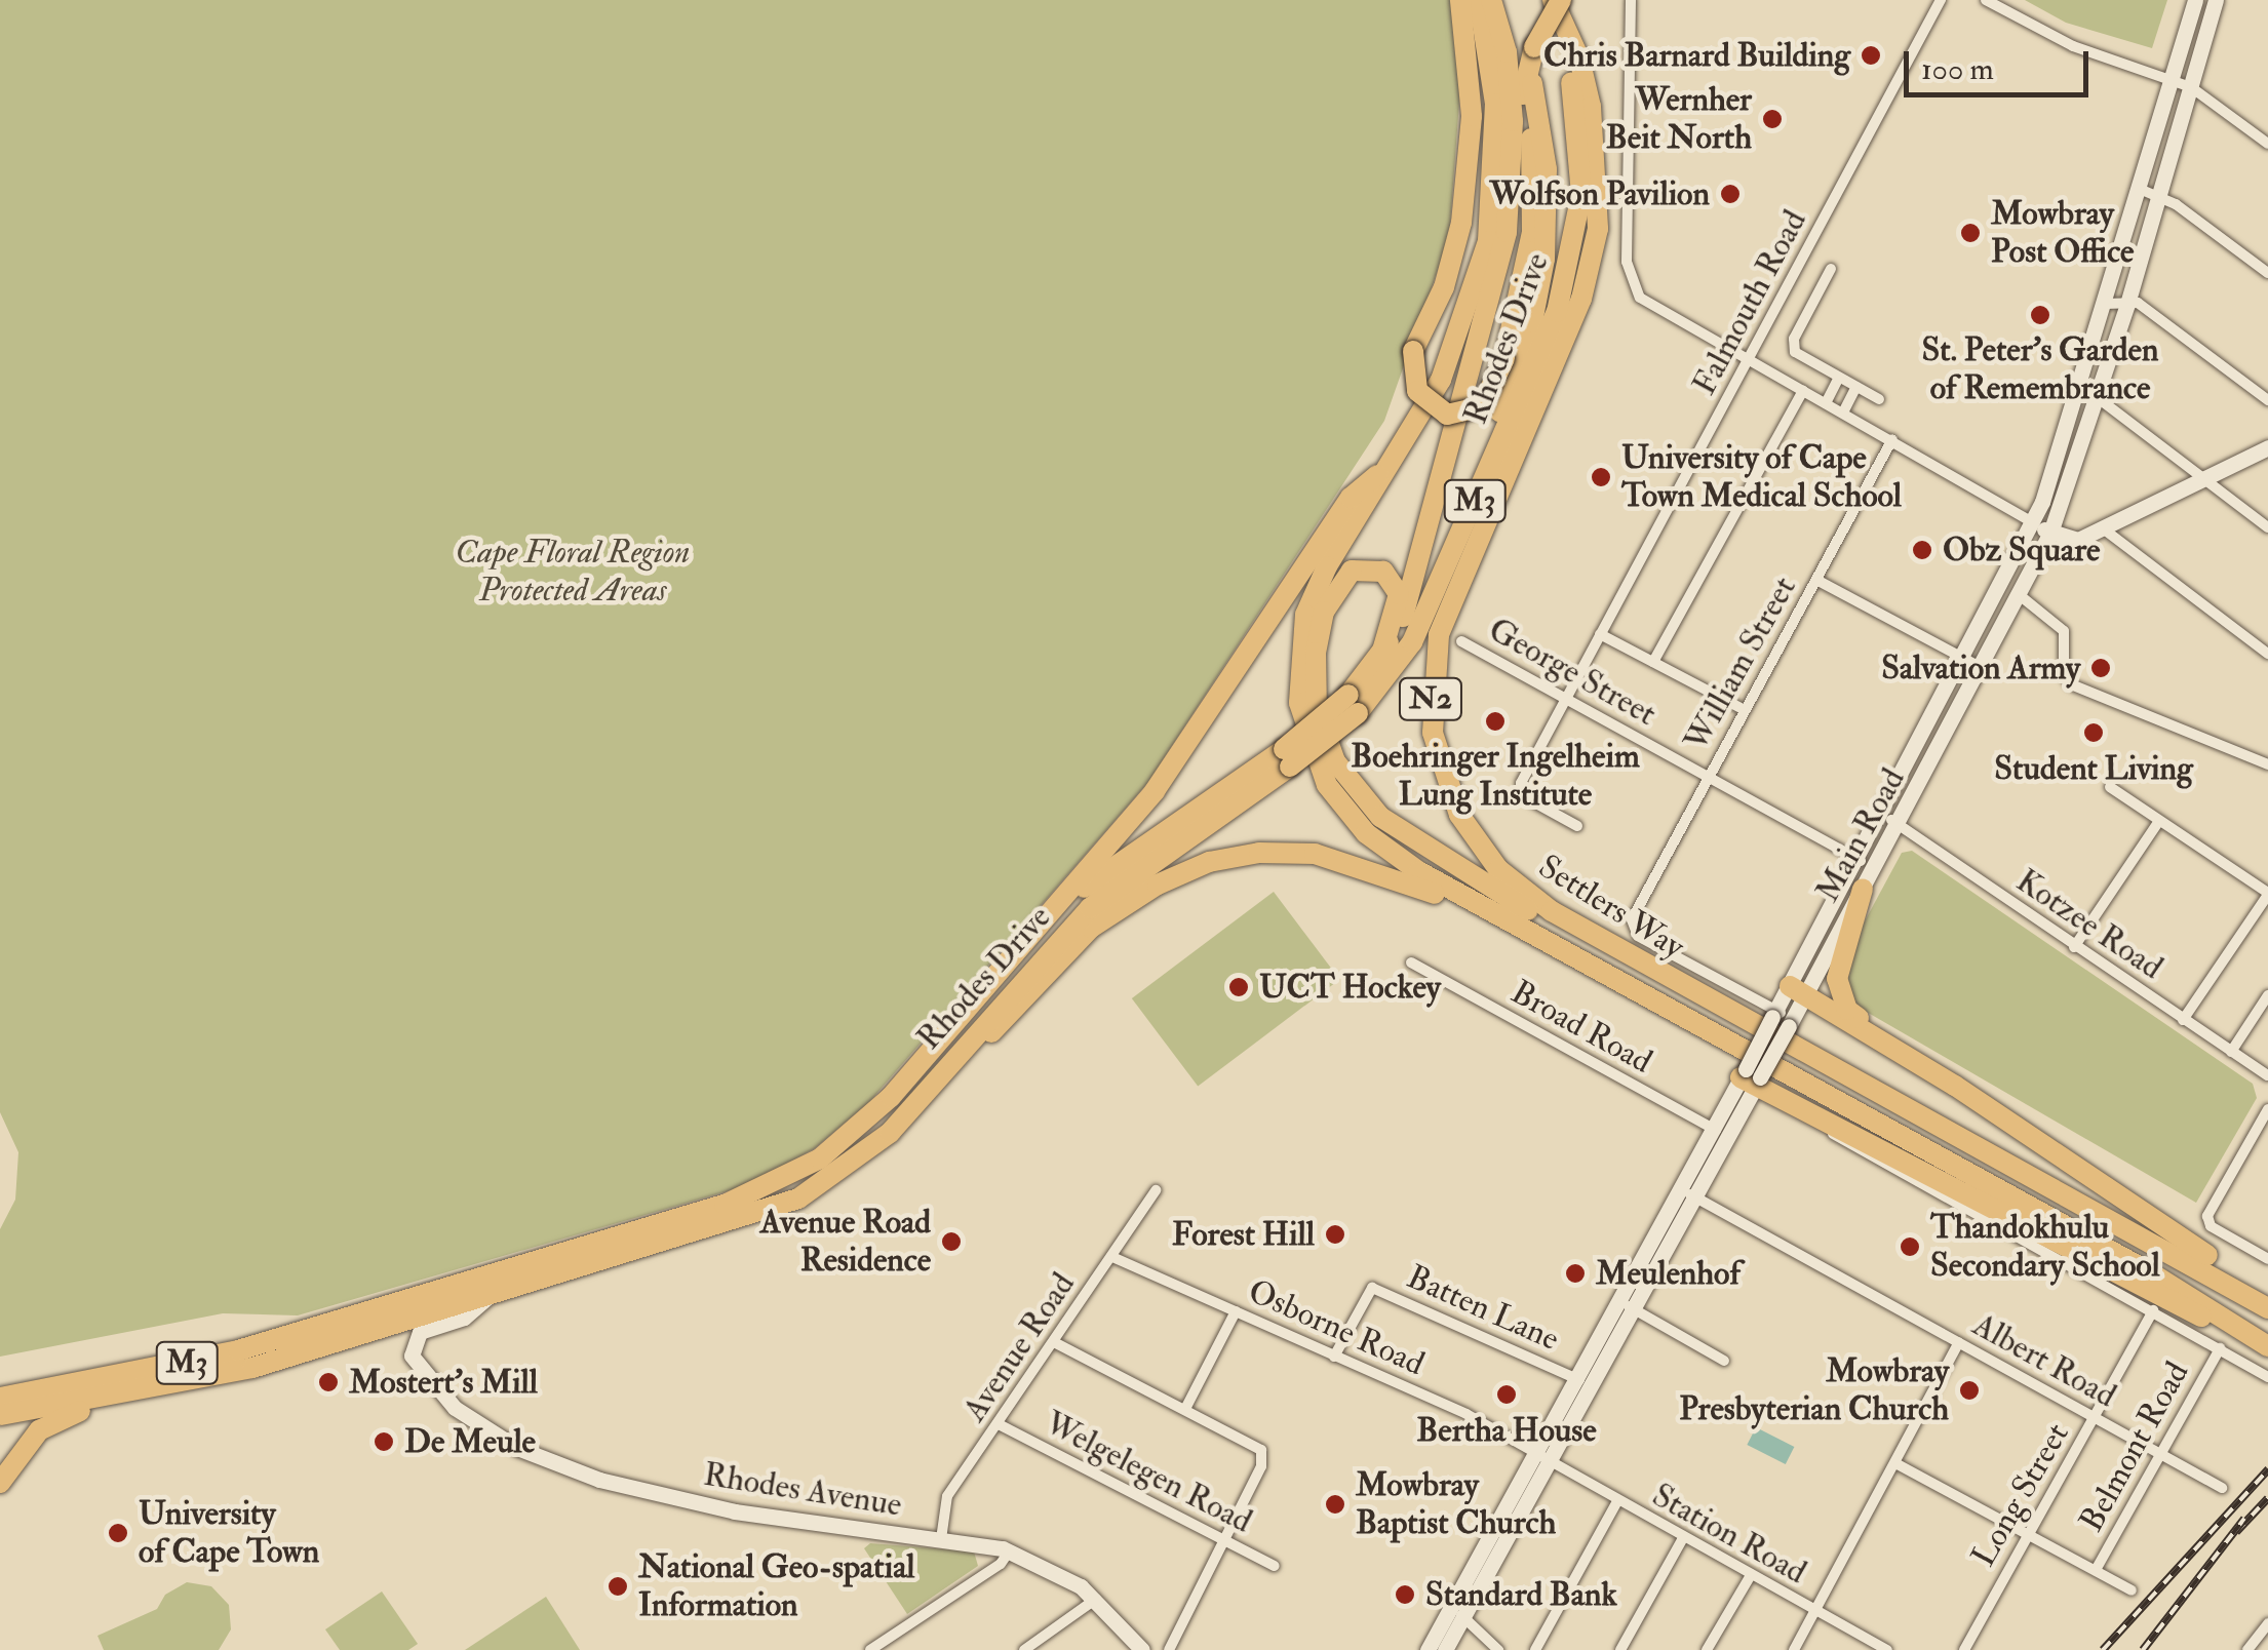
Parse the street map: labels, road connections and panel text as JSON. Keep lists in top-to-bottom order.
{
  "streets": {
    "highway": [
      "Rhodes Drive",
      "M3",
      "N2",
      "Settlers Way"
    ],
    "main road": ["Main Road", "Rhodes Avenue"],
    "street": [
      "Falmouth Road",
      "William Street",
      "George Street",
      "Kotzee Road",
      "Broad Road",
      "Batten Lane",
      "Osborne Road",
      "Avenue Road",
      "Albert Road",
      "Belmont Road",
      "Welgelegen Road",
      "Long Street",
      "Station Road"
    ]
  },
  "crossings": [
    ["Falmouth Road", "George Street"],
    ["Rhodes Drive", "M3"],
    ["Rhodes Drive", "Settlers Way"],
    ["Rhodes Drive", "Rhodes Avenue"],
    ["William Street", "George Street"],
    ["William Street", "Main Road"],
    ["George Street", "Main Road"],
    ["N2", "Settlers Way"],
    ["Main Road", "Kotzee Road"],
    ["Main Road", "Broad Road"],
    ["Main Road", "Batten Lane"],
    ["Main Road", "Osborne Road"],
    ["Main Road", "Albert Road"],
    ["Main Road", "Station Road"],
    ["Batten Lane", "Osborne Road"],
    ["Osborne Road", "Avenue Road"],
    ["Osborne Road", "Station Road"],
    ["Avenue Road", "Welgelegen Road"],
    ["Avenue Road", "Rhodes Avenue"],
    ["Albert Road", "Belmont Road"],
    ["Albert Road", "Long Street"]
  ],
  "parks": ["Cape Floral Region Protected Areas"],
  "places": [
    "Chris Barnard Building",
    "Wernher Beit North",
    "Wolfson Pavilion",
    "Mowbray Post Office",
    "St. Peter's Garden of Remembrance",
    "University of Cape Town Medical School",
    "Obz Square",
    "Salvation Army",
    "Boehringer Ingelheim Lung Institute",
    "Student Living",
    "UCT Hockey",
    "Forest Hill",
    "Avenue Road Residence",
    "Thandokhulu Secondary School",
    "Meulenhof",
    "Mostert's Mill",
    "Mowbray Presbyterian Church",
    "Bertha House",
    "De Meule",
    "Mowbray Baptist Church",
    "University of Cape Town",
    "National Geo-spatial Information",
    "Standard Bank"
  ],
  "scale_bar": "100 m"
}
